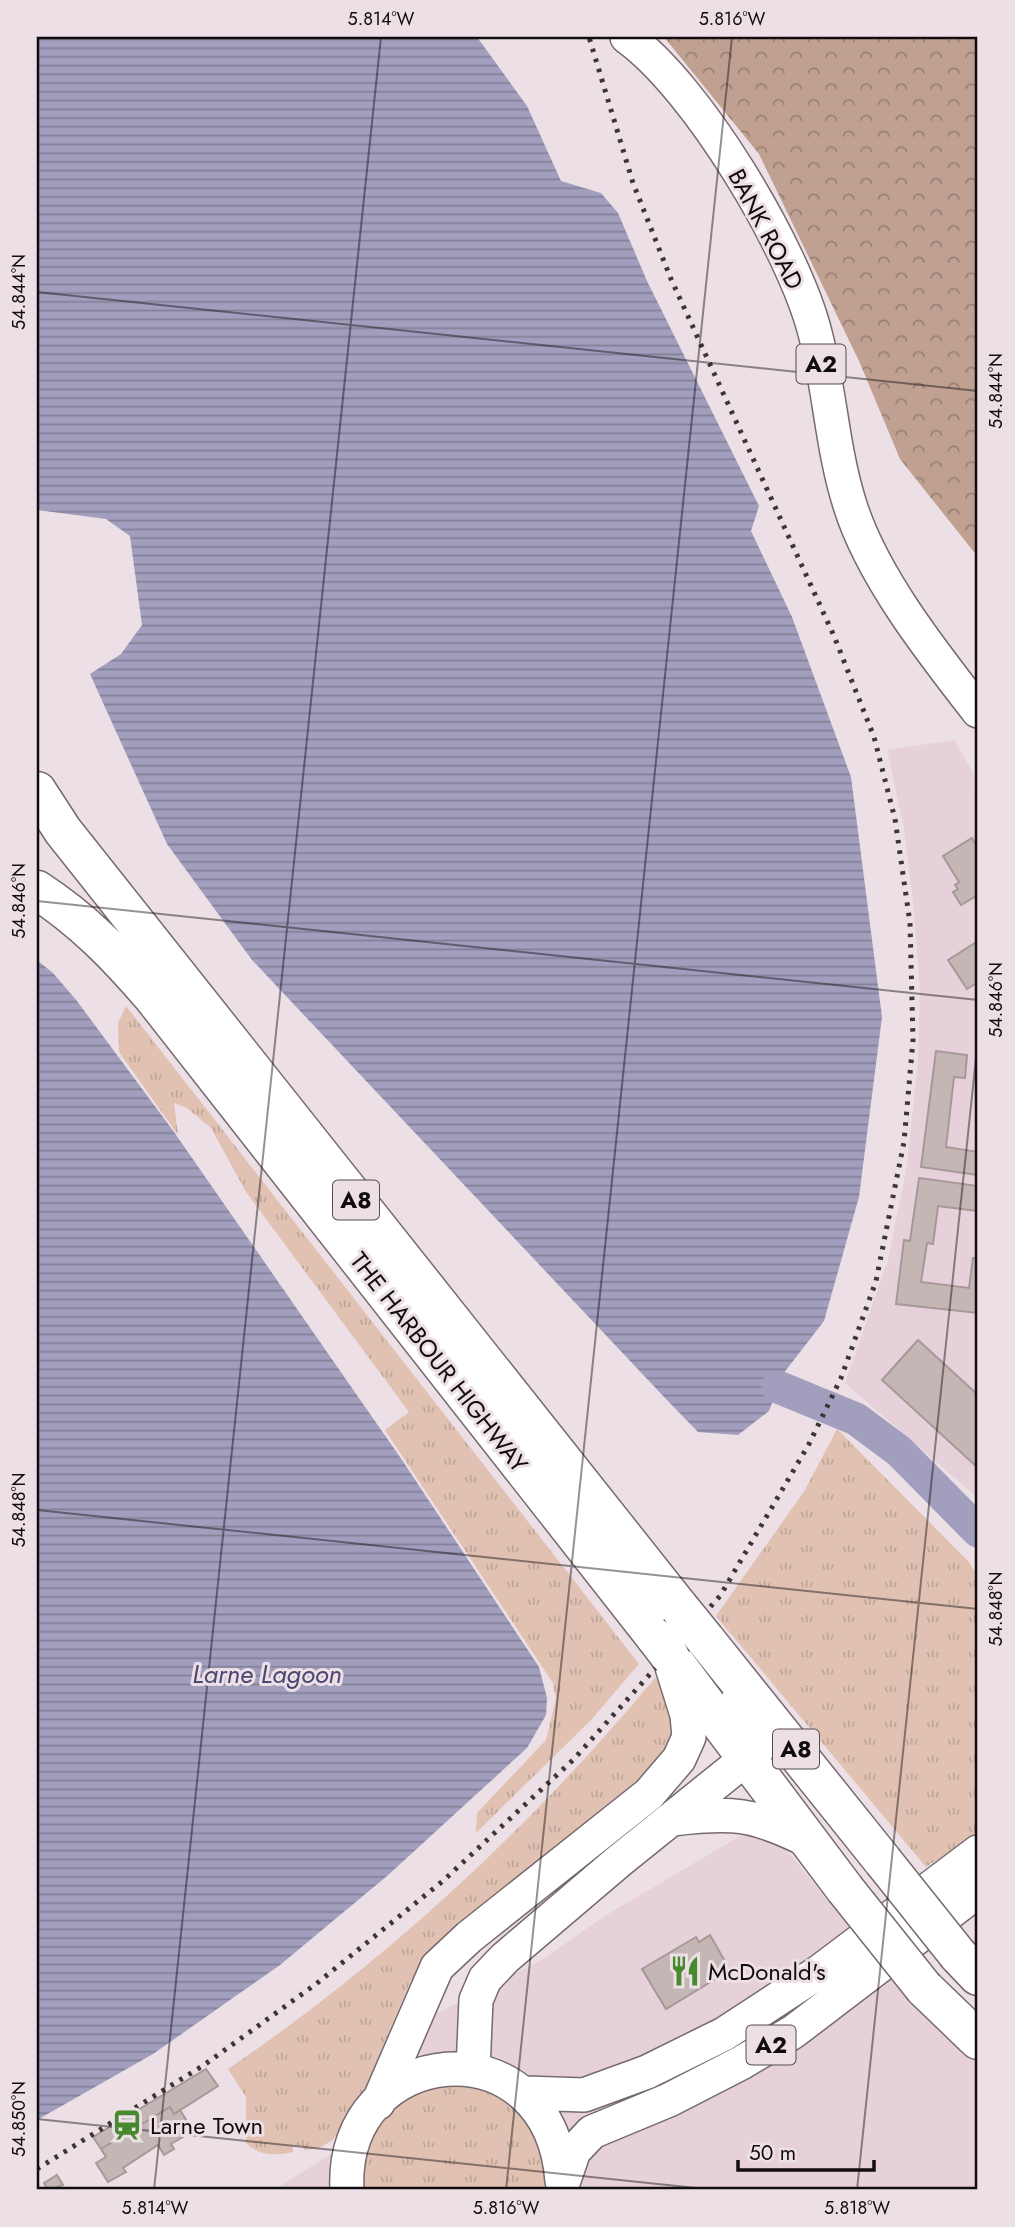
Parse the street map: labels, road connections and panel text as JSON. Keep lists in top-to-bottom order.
{
  "streets": {
    "highway": ["A8", "THE HARBOUR HIGHWAY"],
    "main road": ["BANK ROAD", "A2"]
  },
  "crossings": [
    ["A8", "THE HARBOUR HIGHWAY"]
  ],
  "water": ["Larne Lagoon"],
  "places": {
    "restaurant": ["McDonald's"],
    "station": ["Larne Town"]
  },
  "scale_bar": "50 m",
  "coordinates": [
    "5.814°W",
    "5.816°W",
    "54.844°N",
    "54.846°N",
    "54.848°N",
    "54.850°N",
    "5.818°W"
  ]
}
